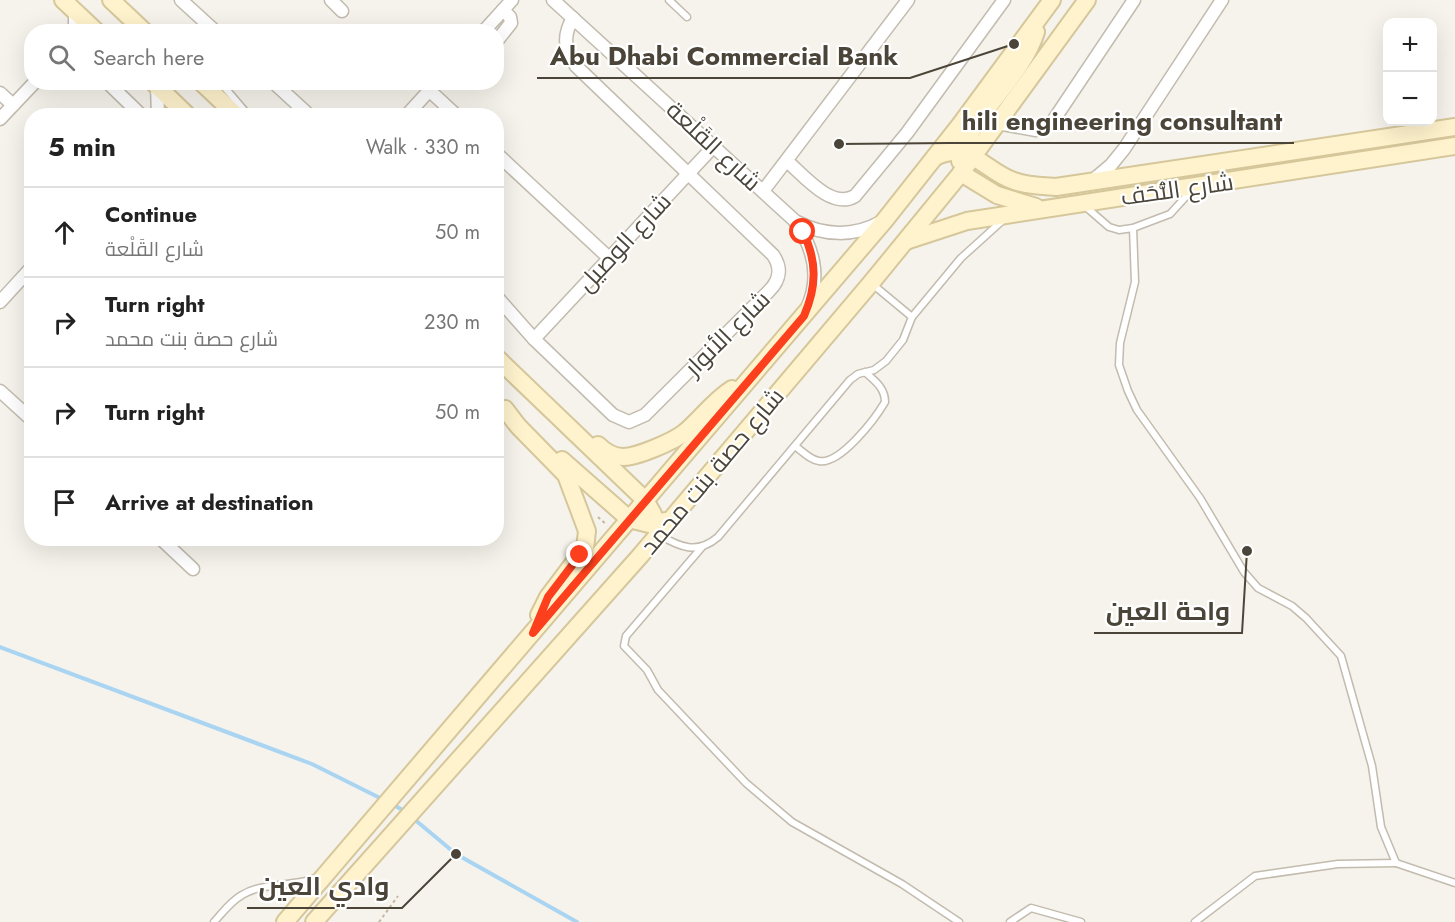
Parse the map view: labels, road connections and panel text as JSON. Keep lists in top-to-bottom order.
{
  "streets": {
    "main road": ["شارع التُّحَف", "شارع حصة بنت محمد"],
    "street": ["شارع القَلْعة", "شارع الوصيل", "شارع الأنوار"]
  },
  "crossings": [
    ["شارع القَلْعة", "شارع الوصيل"],
    ["شارع القَلْعة", "شارع الأنوار"],
    ["شارع القَلْعة", "شارع حصة بنت محمد"],
    ["شارع التُّحَف", "شارع حصة بنت محمد"],
    ["شارع الوصيل", "شارع الأنوار"]
  ],
  "places": [
    "Abu Dhabi Commercial Bank",
    "hili engineering consultant",
    "واحة العين",
    "وادي العين"
  ],
  "page": {
    "map_buttons": ["+", "−"],
    "search": "Search here",
    "heading": ["5 min", "Walk · 330 m"],
    "list": [
      ["Continue", "شارع القَلْعة", "50 m"],
      ["Turn right", "شارع حصة بنت محمد", "230 m"],
      ["Turn right", "50 m"],
      "Arrive at destination"
    ]
  }
}
